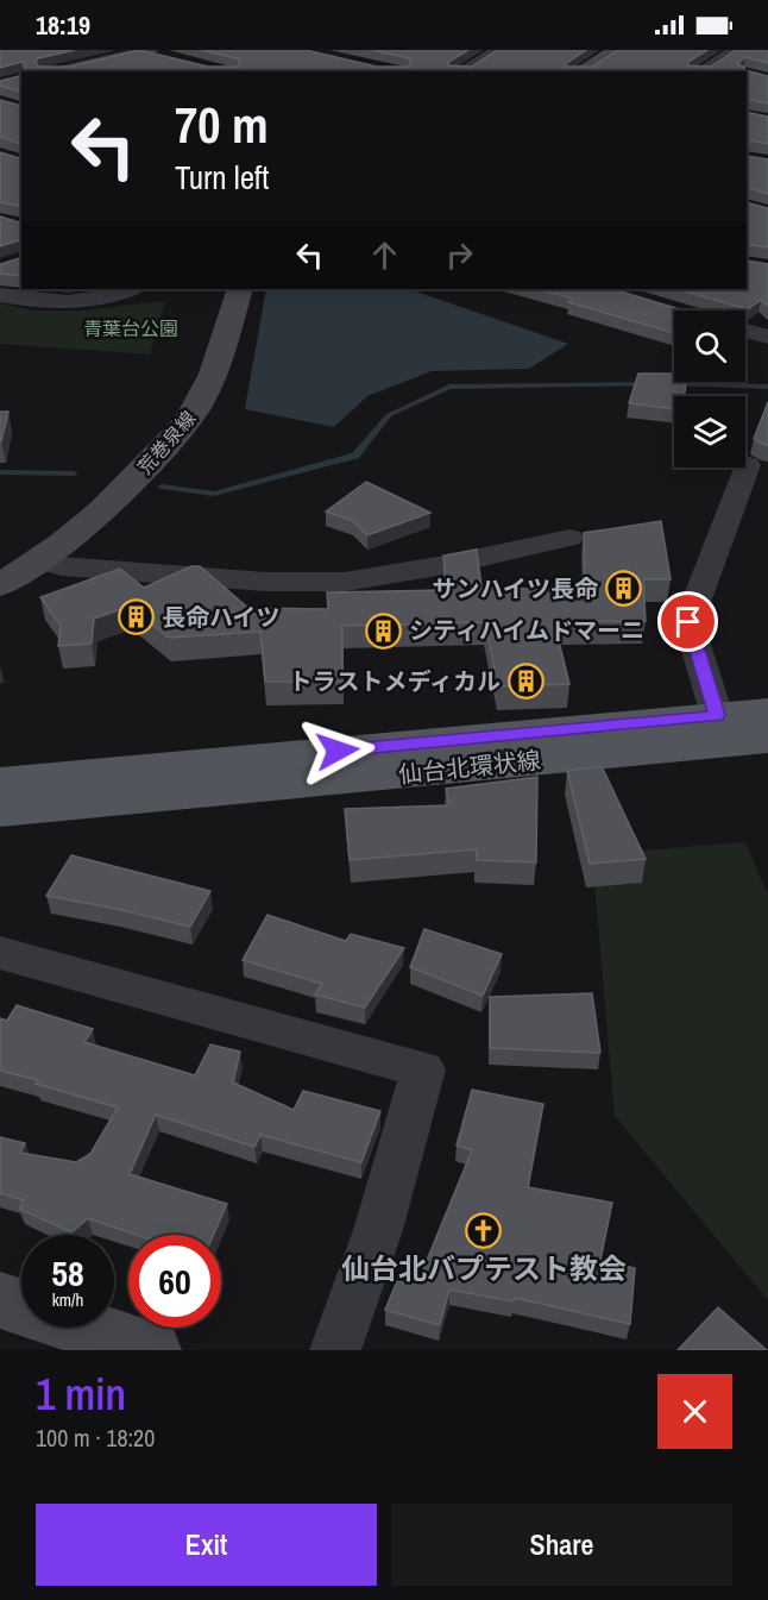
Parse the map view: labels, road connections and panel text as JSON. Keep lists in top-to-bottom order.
{
  "streets": {
    "main road": ["仙台北環状線"],
    "street": ["荒巻泉線"]
  },
  "parks": ["青葉台公園"],
  "places": {
    "building": [
      "サンハイツ長命",
      "長命ハイツ",
      "シティハイムドマーニ",
      "トラストメディカル"
    ],
    "church": ["仙台北バプテスト教会"]
  },
  "page": {
    "status": "18:19",
    "turn": ["70 m", "Turn left"],
    "speed": "58 km/h",
    "limit": "60",
    "heading": ["1 min", "100 m · 18:20"],
    "buttons": ["Exit", "Share"]
  }
}
